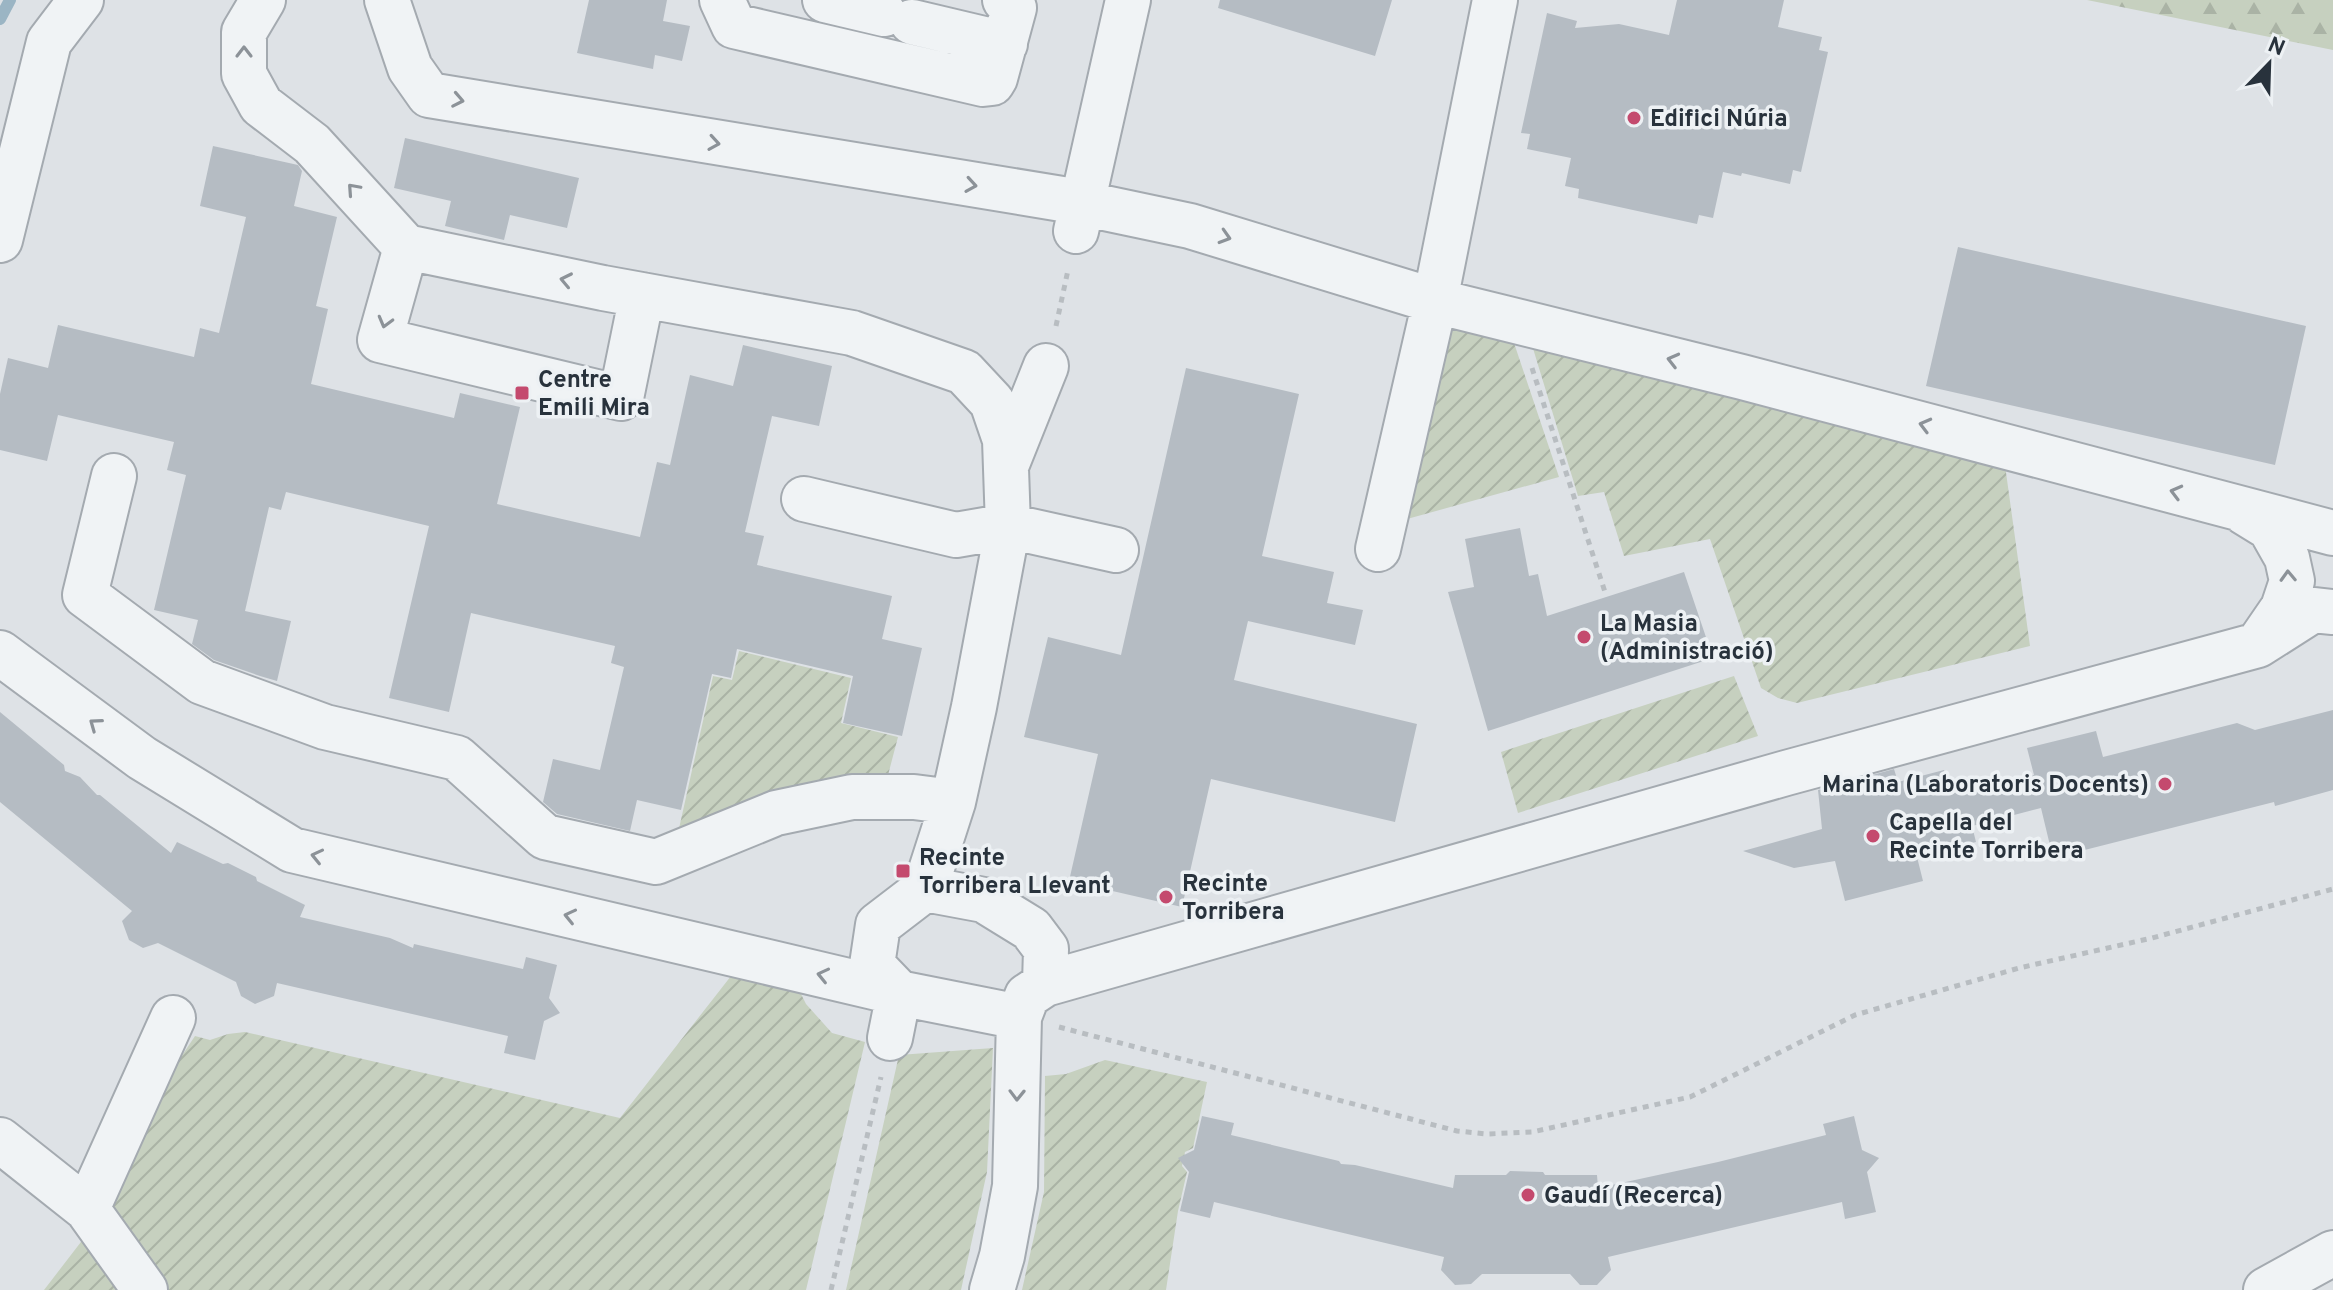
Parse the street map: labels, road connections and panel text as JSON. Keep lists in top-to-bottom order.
{
  "places": {
    "other": [
      "Edifici Núria",
      "La Masia (Administració)",
      "Marina (Laboratoris Docents)",
      "Capella del Recinte Torribera",
      "Recinte Torribera",
      "Gaudí (Recerca)"
    ],
    "transit": ["Centre Emili Mira", "Recinte Torribera Llevant"]
  },
  "north": "top right"
}
